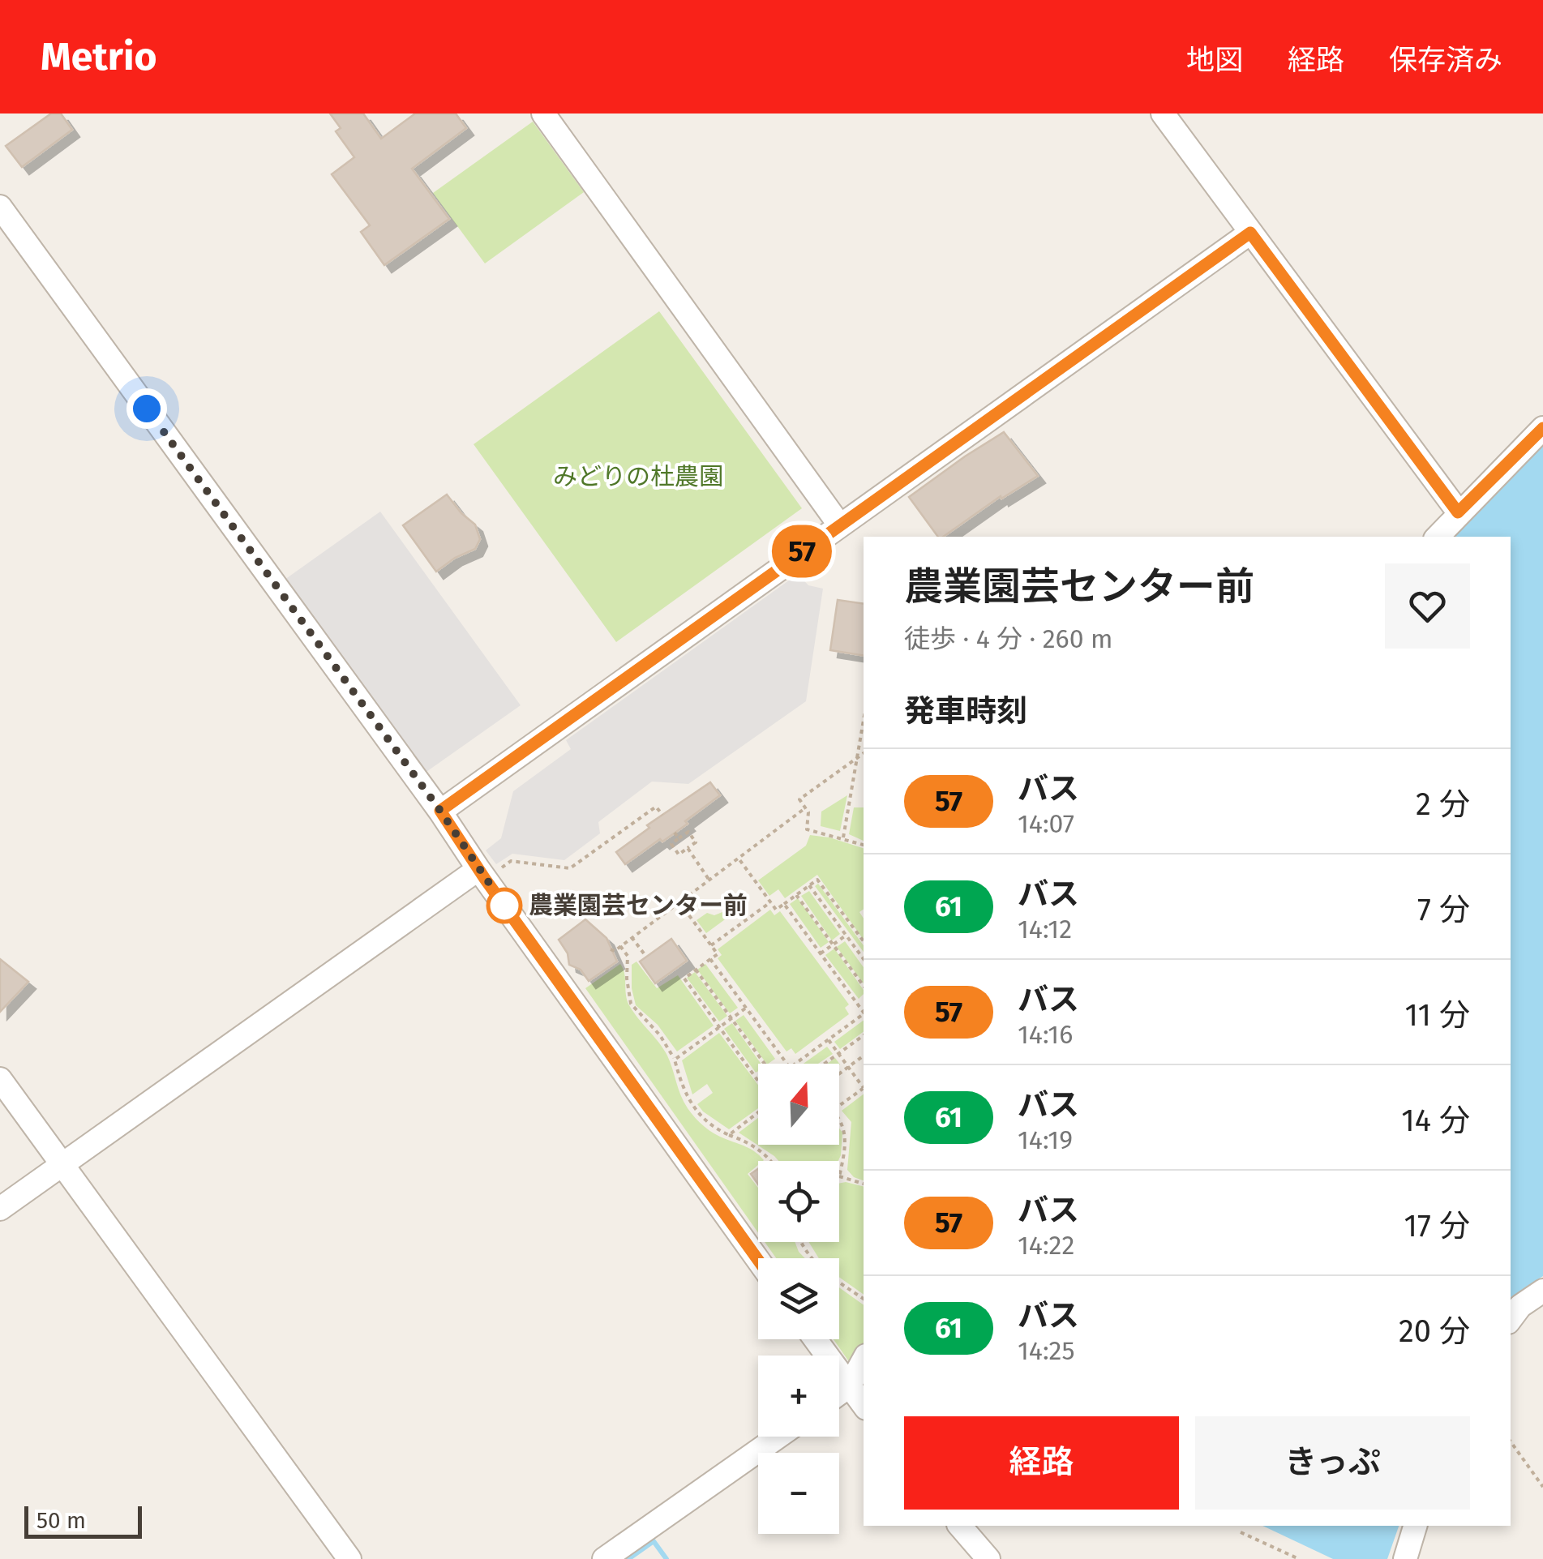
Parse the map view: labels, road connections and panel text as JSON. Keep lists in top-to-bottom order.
{
  "parks": ["みどりの杜農園"],
  "places": ["農業園芸センター前"],
  "lines": ["bus line 57"],
  "scale_bar": "50 m",
  "north": "top",
  "page": {
    "header": "Metrio",
    "nav": ["地図", "経路", "保存済み"],
    "on_map": "57",
    "heading": [
      ["農業園芸センター前", "徒歩 · 4 分 · 260 m"],
      "発車時刻"
    ],
    "list": [
      {
        "mark": "57",
        "name": "バス",
        "note": "14:07",
        "value": "2 分"
      },
      {
        "mark": "61",
        "name": "バス",
        "note": "14:12",
        "value": "7 分"
      },
      {
        "mark": "57",
        "name": "バス",
        "note": "14:16",
        "value": "11 分"
      },
      {
        "mark": "61",
        "name": "バス",
        "note": "14:19",
        "value": "14 分"
      },
      {
        "mark": "57",
        "name": "バス",
        "note": "14:22",
        "value": "17 分"
      },
      {
        "mark": "61",
        "name": "バス",
        "note": "14:25",
        "value": "20 分"
      }
    ],
    "map_buttons": ["+", "−"],
    "buttons": ["経路", "きっぷ"],
    "scale": "50 m"
  }
}
